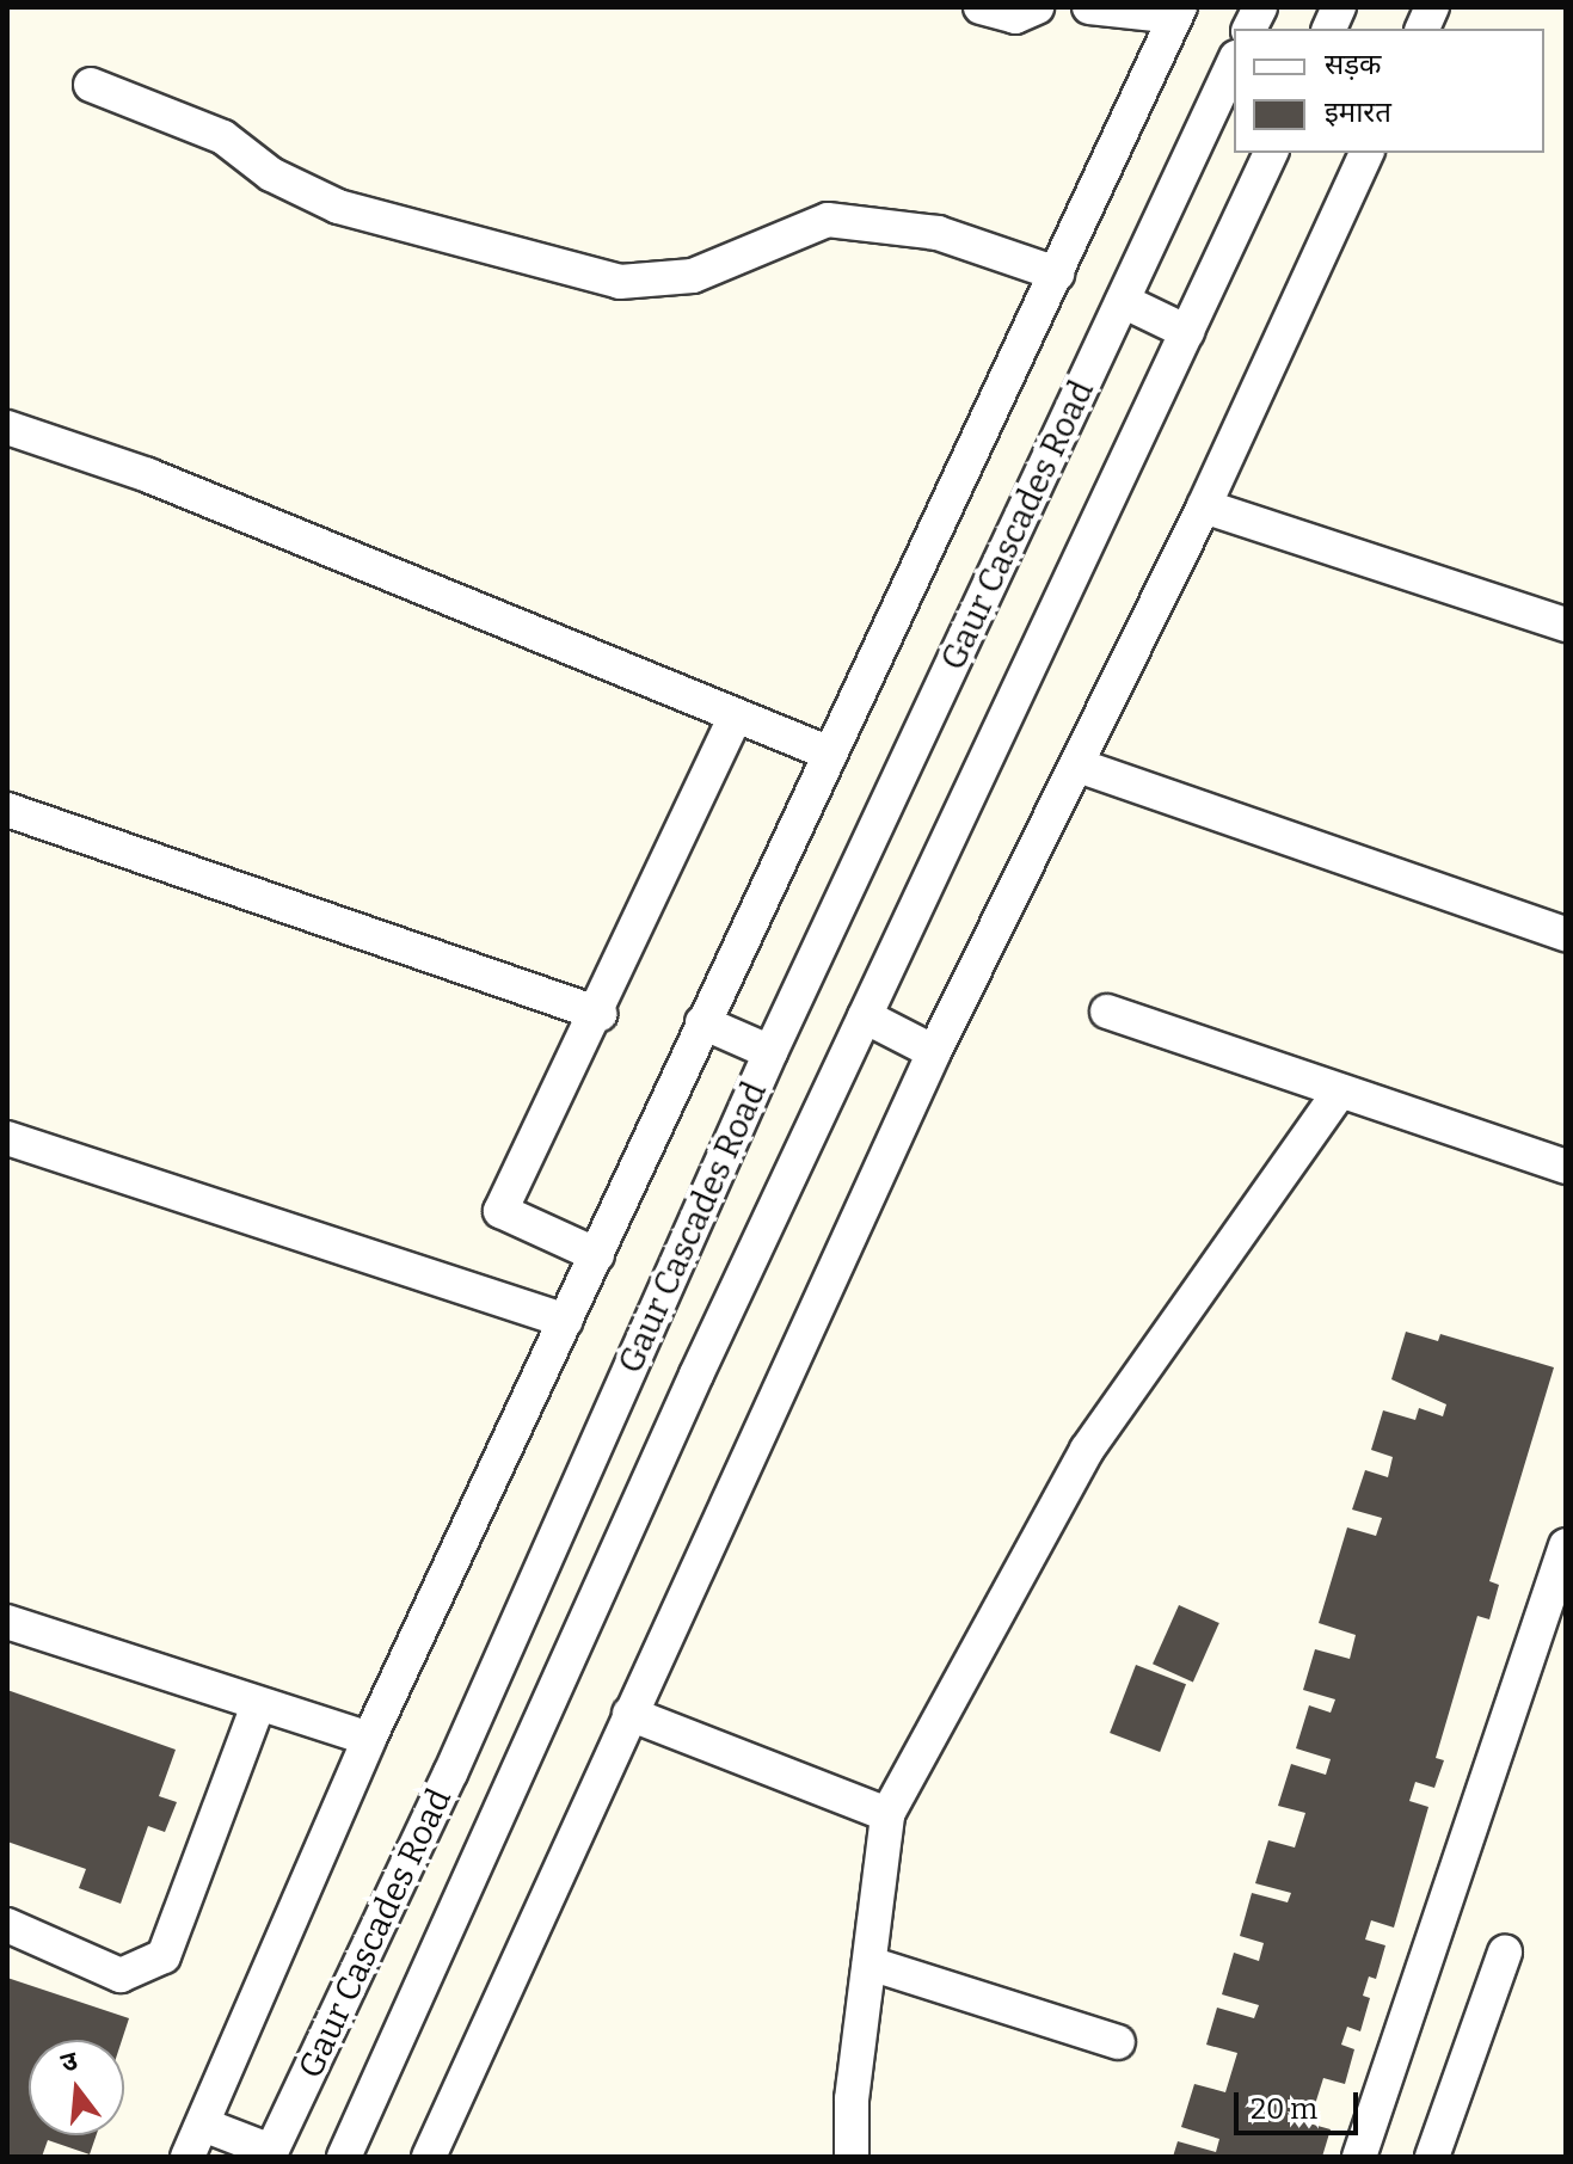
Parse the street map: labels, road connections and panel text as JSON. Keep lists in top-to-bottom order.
{
  "streets": {
    "street": ["Gaur Cascades Road"]
  },
  "legend": ["सड़क", "इमारत"],
  "scale_bar": "20 m",
  "north": "top"
}
